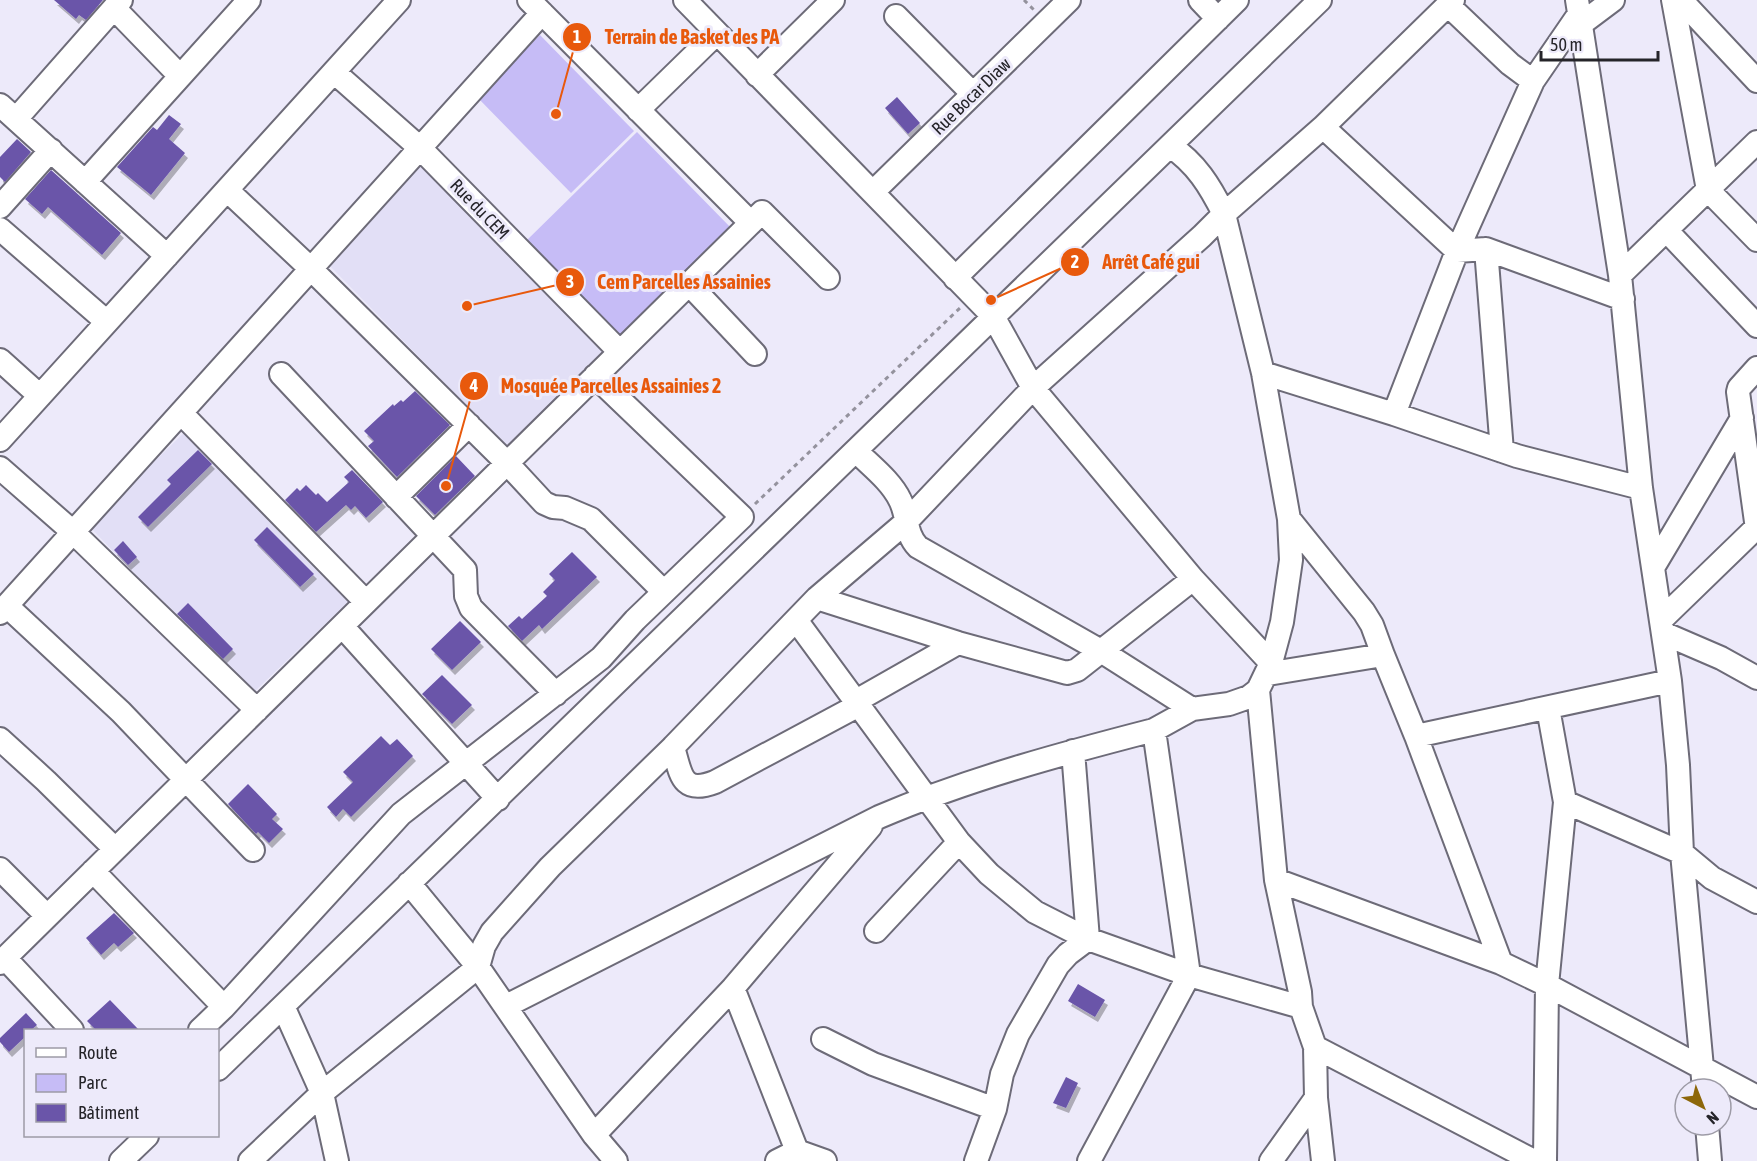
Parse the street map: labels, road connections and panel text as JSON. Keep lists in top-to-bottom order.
{
  "streets": {
    "street": ["Rue Bocar Diaw", "Rue du CEM"]
  },
  "places": [
    "Terrain de Basket des PA",
    "Arrêt Café gui",
    "Cem Parcelles Assainies",
    "Mosquée Parcelles Assainies 2"
  ],
  "legend": ["Route", "Parc", "Bâtiment"],
  "scale_bar": "50 m",
  "north": "bottom right"
}
